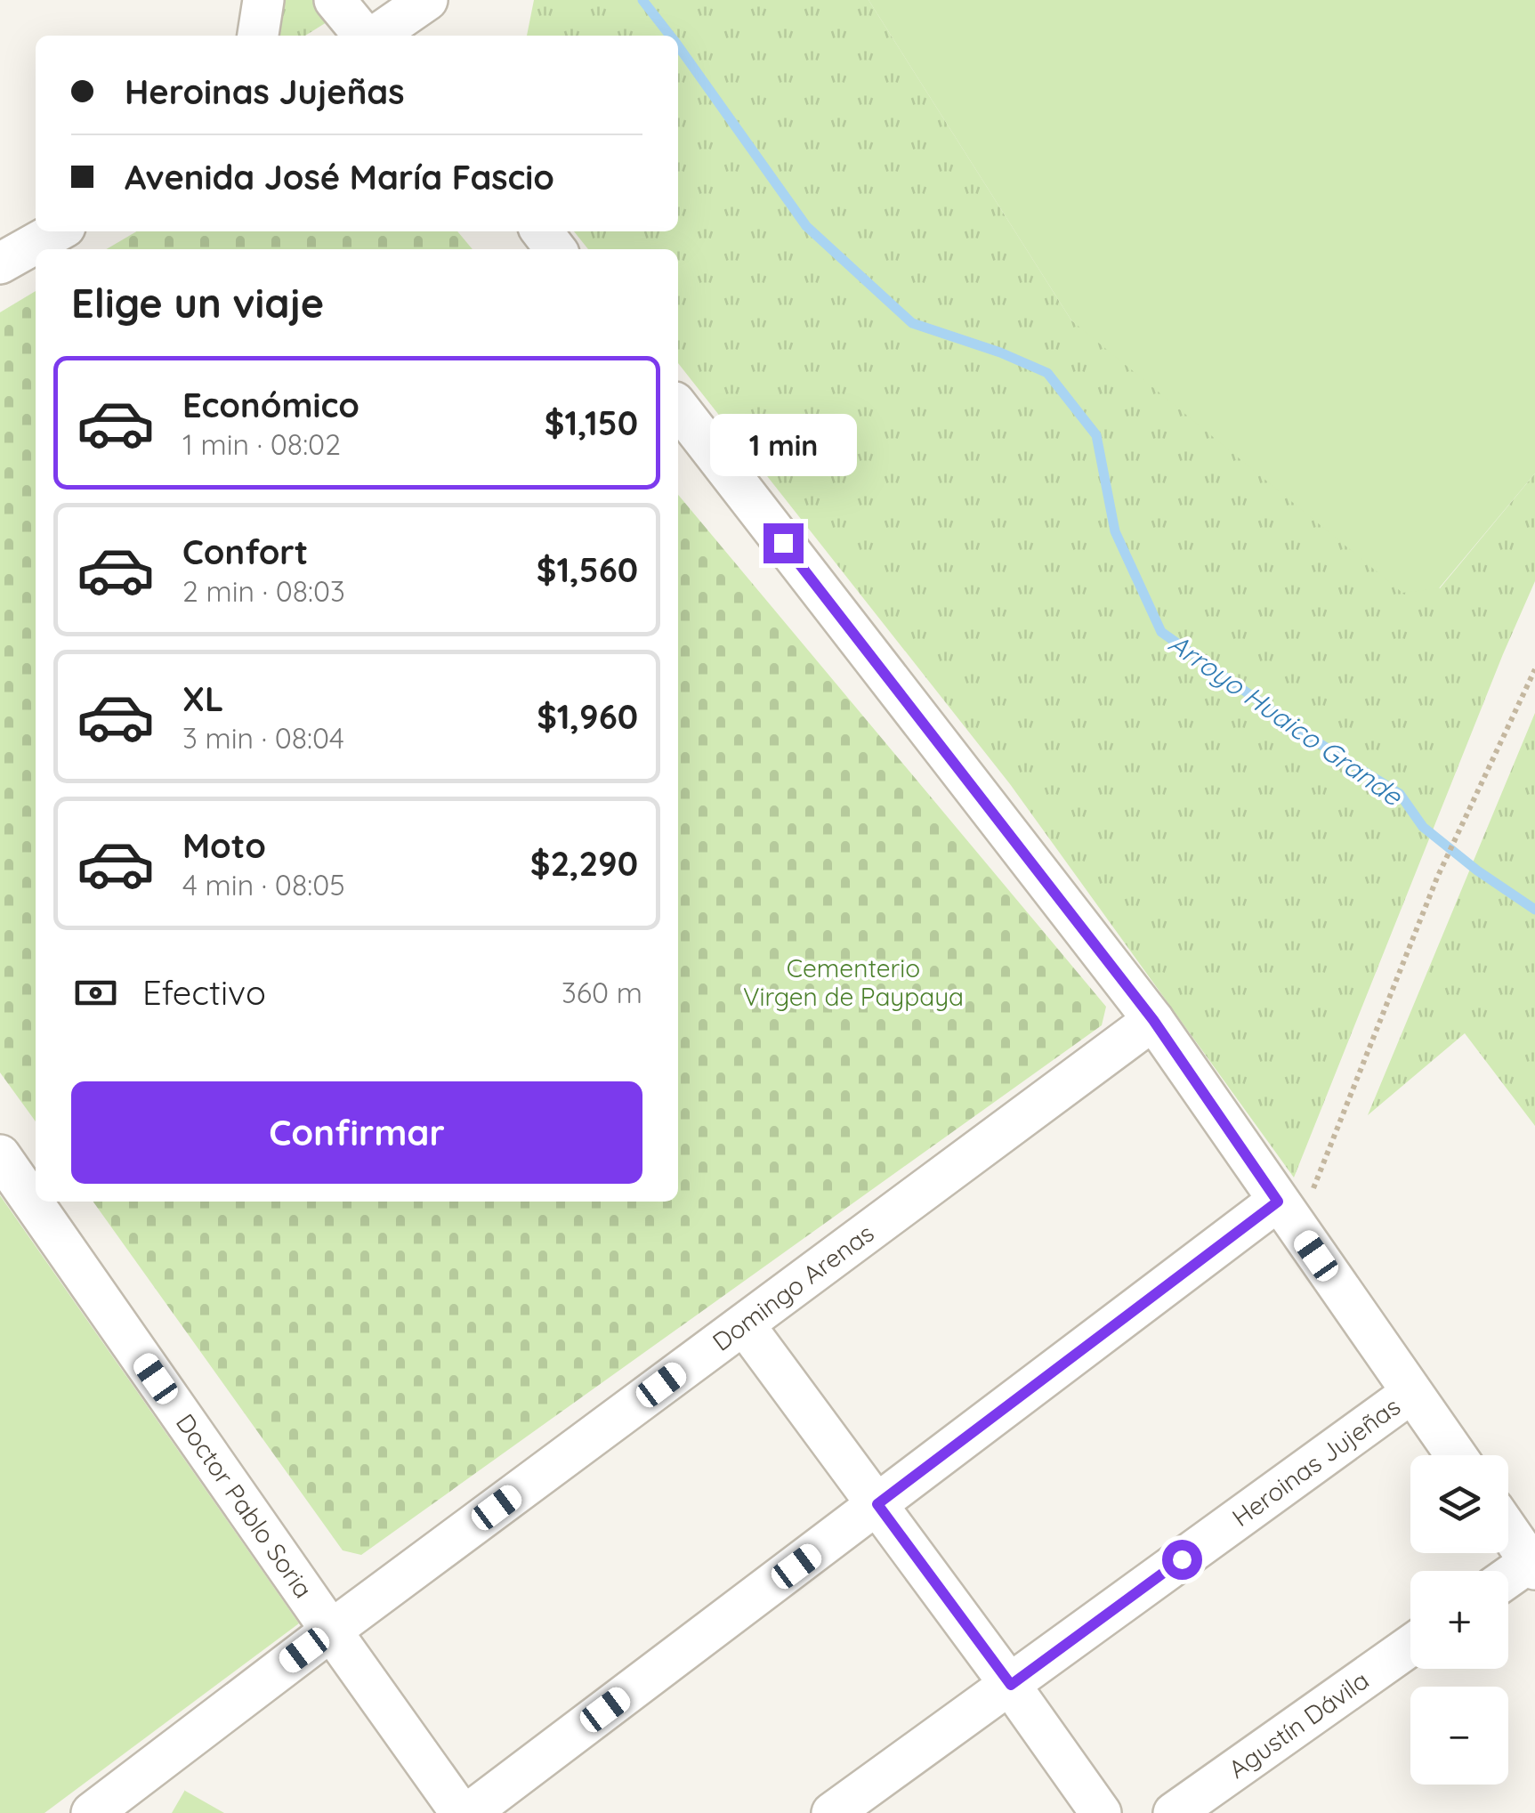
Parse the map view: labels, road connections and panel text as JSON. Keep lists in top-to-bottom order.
{
  "streets": {
    "street": [
      "Domingo Arenas",
      "Heroinas Jujeñas",
      "Doctor Pablo Soria",
      "Agustín Dávila"
    ]
  },
  "crossings": [
    ["Domingo Arenas", "Doctor Pablo Soria"]
  ],
  "water": ["Arroyo Huaico Grande"],
  "parks": ["Cementerio Virgen de Paypaya"],
  "page": {
    "banner": ["Heroinas Jujeñas", "Avenida José María Fascio"],
    "heading": "Elige un viaje",
    "list": [
      {
        "name": "Económico",
        "note": "1 min · 08:02",
        "value": "$1,150"
      },
      {
        "name": "Confort",
        "note": "2 min · 08:03",
        "value": "$1,560"
      },
      {
        "name": "XL",
        "note": "3 min · 08:04",
        "value": "$1,960"
      },
      {
        "name": "Moto",
        "note": "4 min · 08:05",
        "value": "$2,290"
      }
    ],
    "bubble": "1 min",
    "pay": ["Efectivo", "360 m"],
    "buttons": "Confirmar",
    "map_buttons": ["+", "−"]
  }
}
